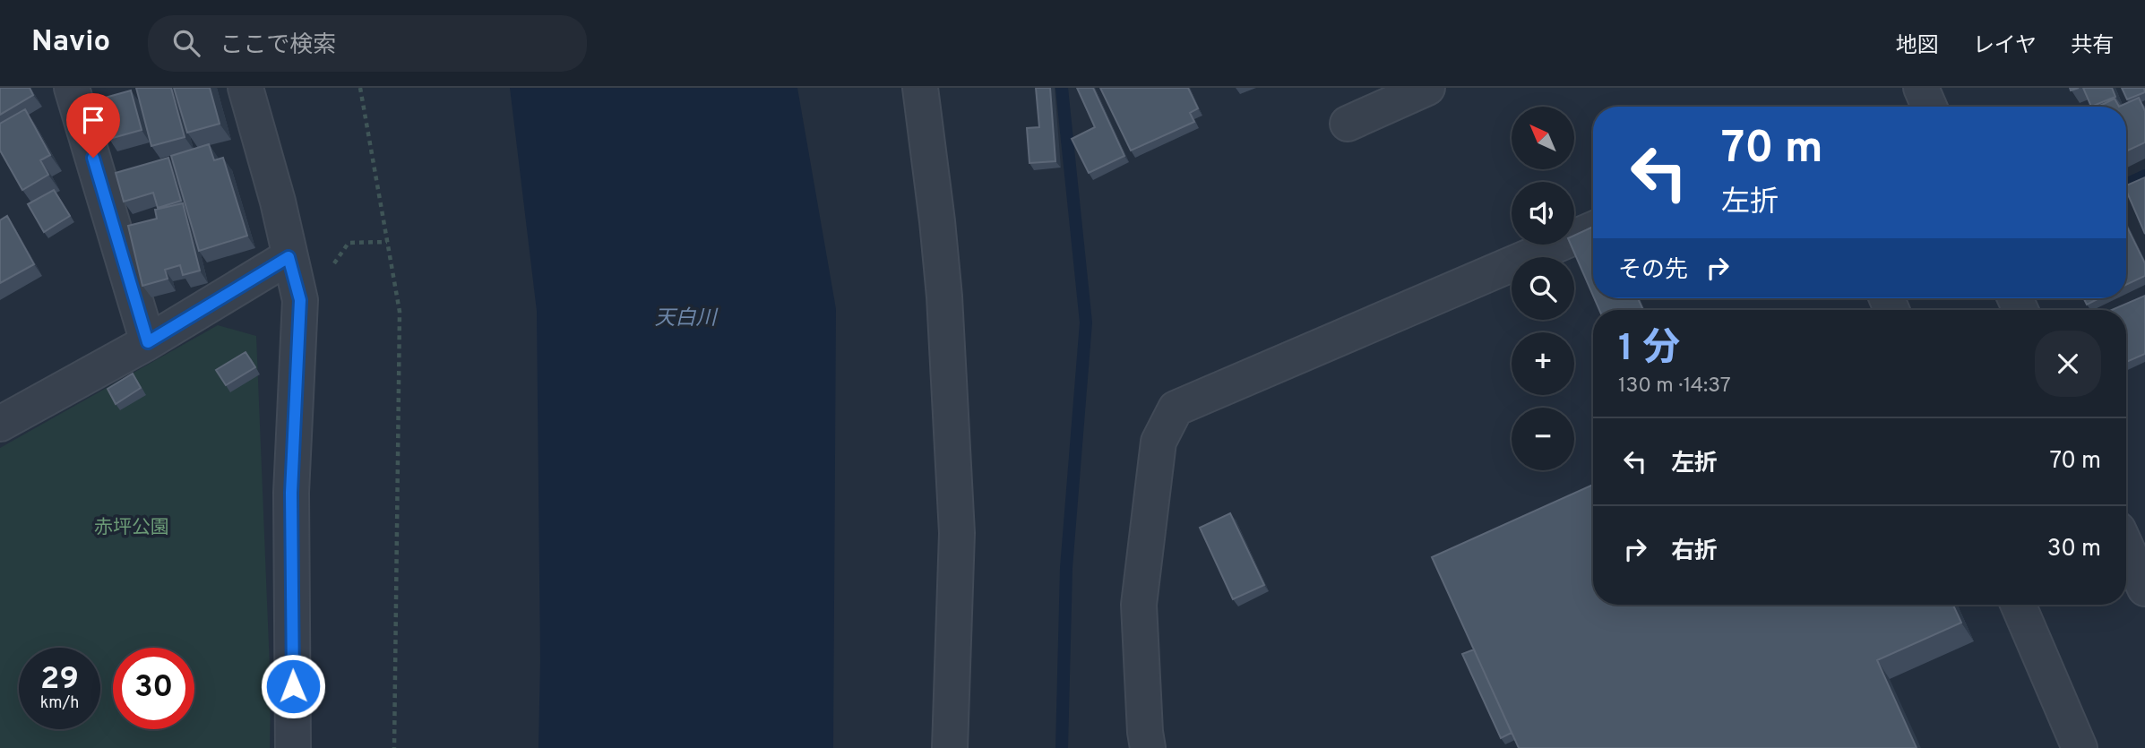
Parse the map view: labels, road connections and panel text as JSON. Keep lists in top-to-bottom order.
{
  "water": ["天白川"],
  "parks": ["赤坪公園"],
  "north": "top left",
  "page": {
    "header": "Navio",
    "search": "ここで検索",
    "nav": ["地図", "レイヤ", "共有"],
    "map_buttons": ["+", "−"],
    "turn": ["70 m", "左折"],
    "then": "その先",
    "heading": ["1 分", "130 m · 14:37"],
    "list": [
      {
        "name": "左折",
        "value": "70 m"
      },
      {
        "name": "右折",
        "value": "30 m"
      }
    ],
    "speed": "29 km/h",
    "limit": "30"
  }
}
